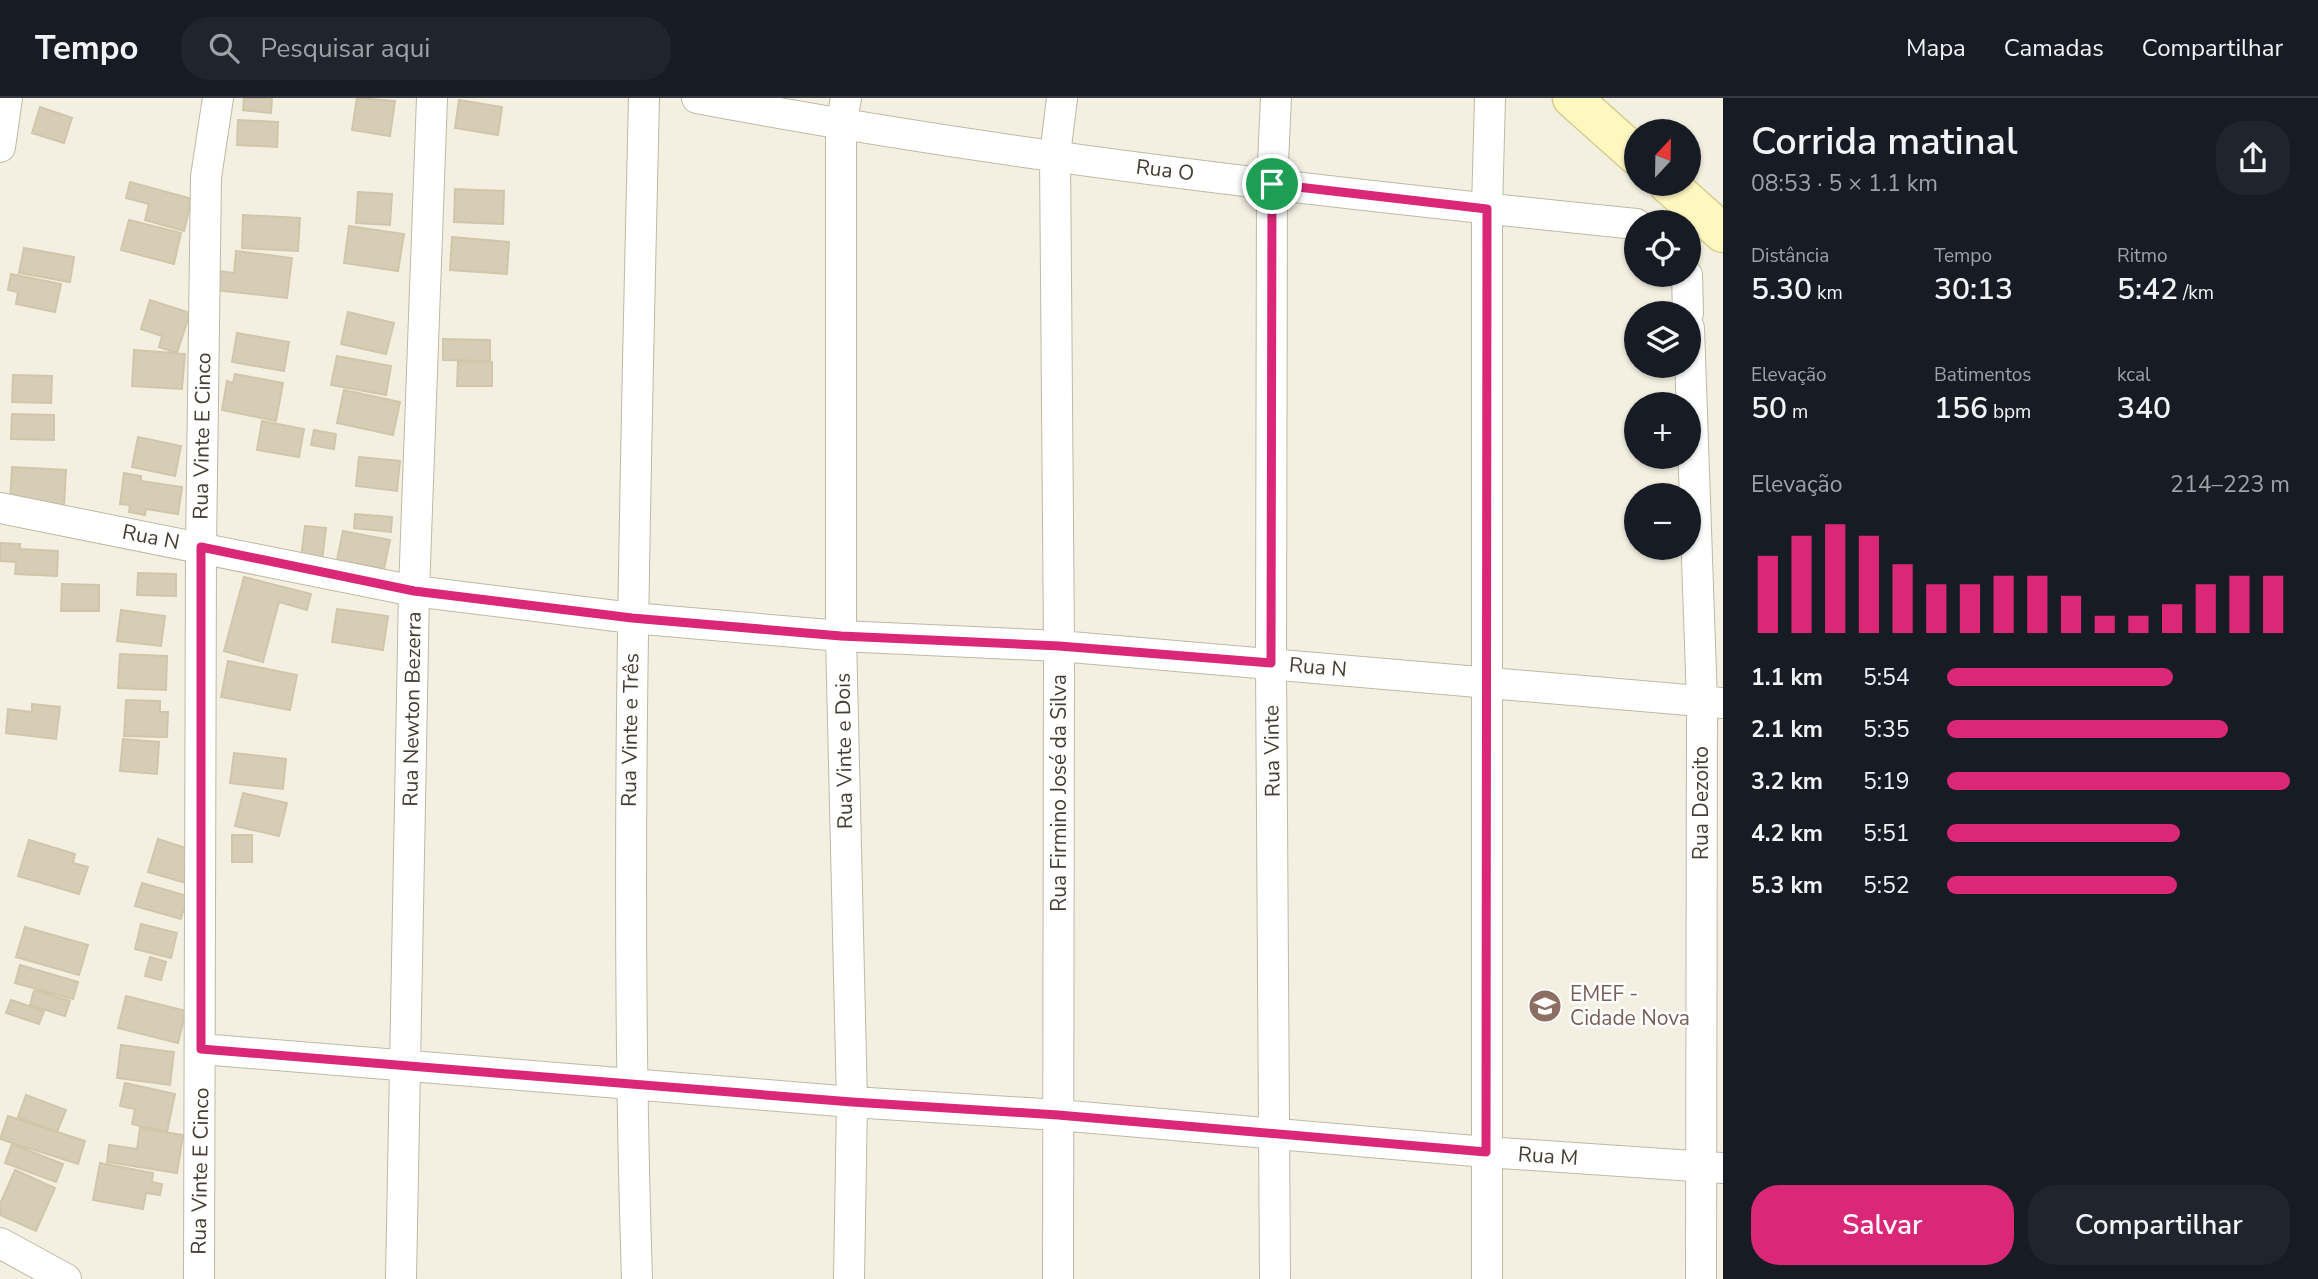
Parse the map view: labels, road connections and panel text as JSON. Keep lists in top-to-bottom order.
{
  "streets": {
    "street": [
      "Rua O",
      "Rua Vinte E Cinco",
      "Rua N",
      "Rua Newton Bezerra",
      "Rua Vinte e Três",
      "Rua Vinte e Dois",
      "Rua Vinte",
      "Rua Firmino José da Silva",
      "Rua Dezoito",
      "Rua M"
    ]
  },
  "crossings": [
    ["Rua O", "Rua Vinte e Dois"],
    ["Rua O", "Rua Vinte"],
    ["Rua O", "Rua Firmino José da Silva"],
    ["Rua Vinte E Cinco", "Rua N"],
    ["Rua Vinte E Cinco", "Rua M"],
    ["Rua N", "Rua Newton Bezerra"],
    ["Rua N", "Rua Vinte e Três"],
    ["Rua N", "Rua Vinte e Dois"],
    ["Rua N", "Rua Vinte"],
    ["Rua N", "Rua Firmino José da Silva"],
    ["Rua N", "Rua Dezoito"],
    ["Rua Newton Bezerra", "Rua M"],
    ["Rua Vinte e Três", "Rua M"],
    ["Rua Vinte e Dois", "Rua M"],
    ["Rua Vinte", "Rua M"],
    ["Rua Firmino José da Silva", "Rua M"],
    ["Rua Dezoito", "Rua M"]
  ],
  "places": {
    "school or university": ["EMEF - Cidade Nova"]
  },
  "north": "top",
  "page": {
    "header": "Tempo",
    "search": "Pesquisar aqui",
    "nav": ["Mapa", "Camadas", "Compartilhar"],
    "heading": ["Corrida matinal", "08:53 · 5 × 1.1 km"],
    "map_buttons": ["+", "−"],
    "stats": [
      ["Distância", "5.30 km"],
      ["Tempo", "30:13"],
      ["Ritmo", "5:42 /km"],
      ["Elevação", "50 m"],
      ["Batimentos", "156 bpm"],
      ["kcal", "340"]
    ],
    "chart": ["Elevação", "214–223 m"],
    "list": [
      {
        "name": "1.1 km",
        "note": "5:54"
      },
      {
        "name": "2.1 km",
        "note": "5:35"
      },
      {
        "name": "3.2 km",
        "note": "5:19"
      },
      {
        "name": "4.2 km",
        "note": "5:51"
      },
      {
        "name": "5.3 km",
        "note": "5:52"
      }
    ],
    "buttons": ["Salvar", "Compartilhar"]
  }
}
